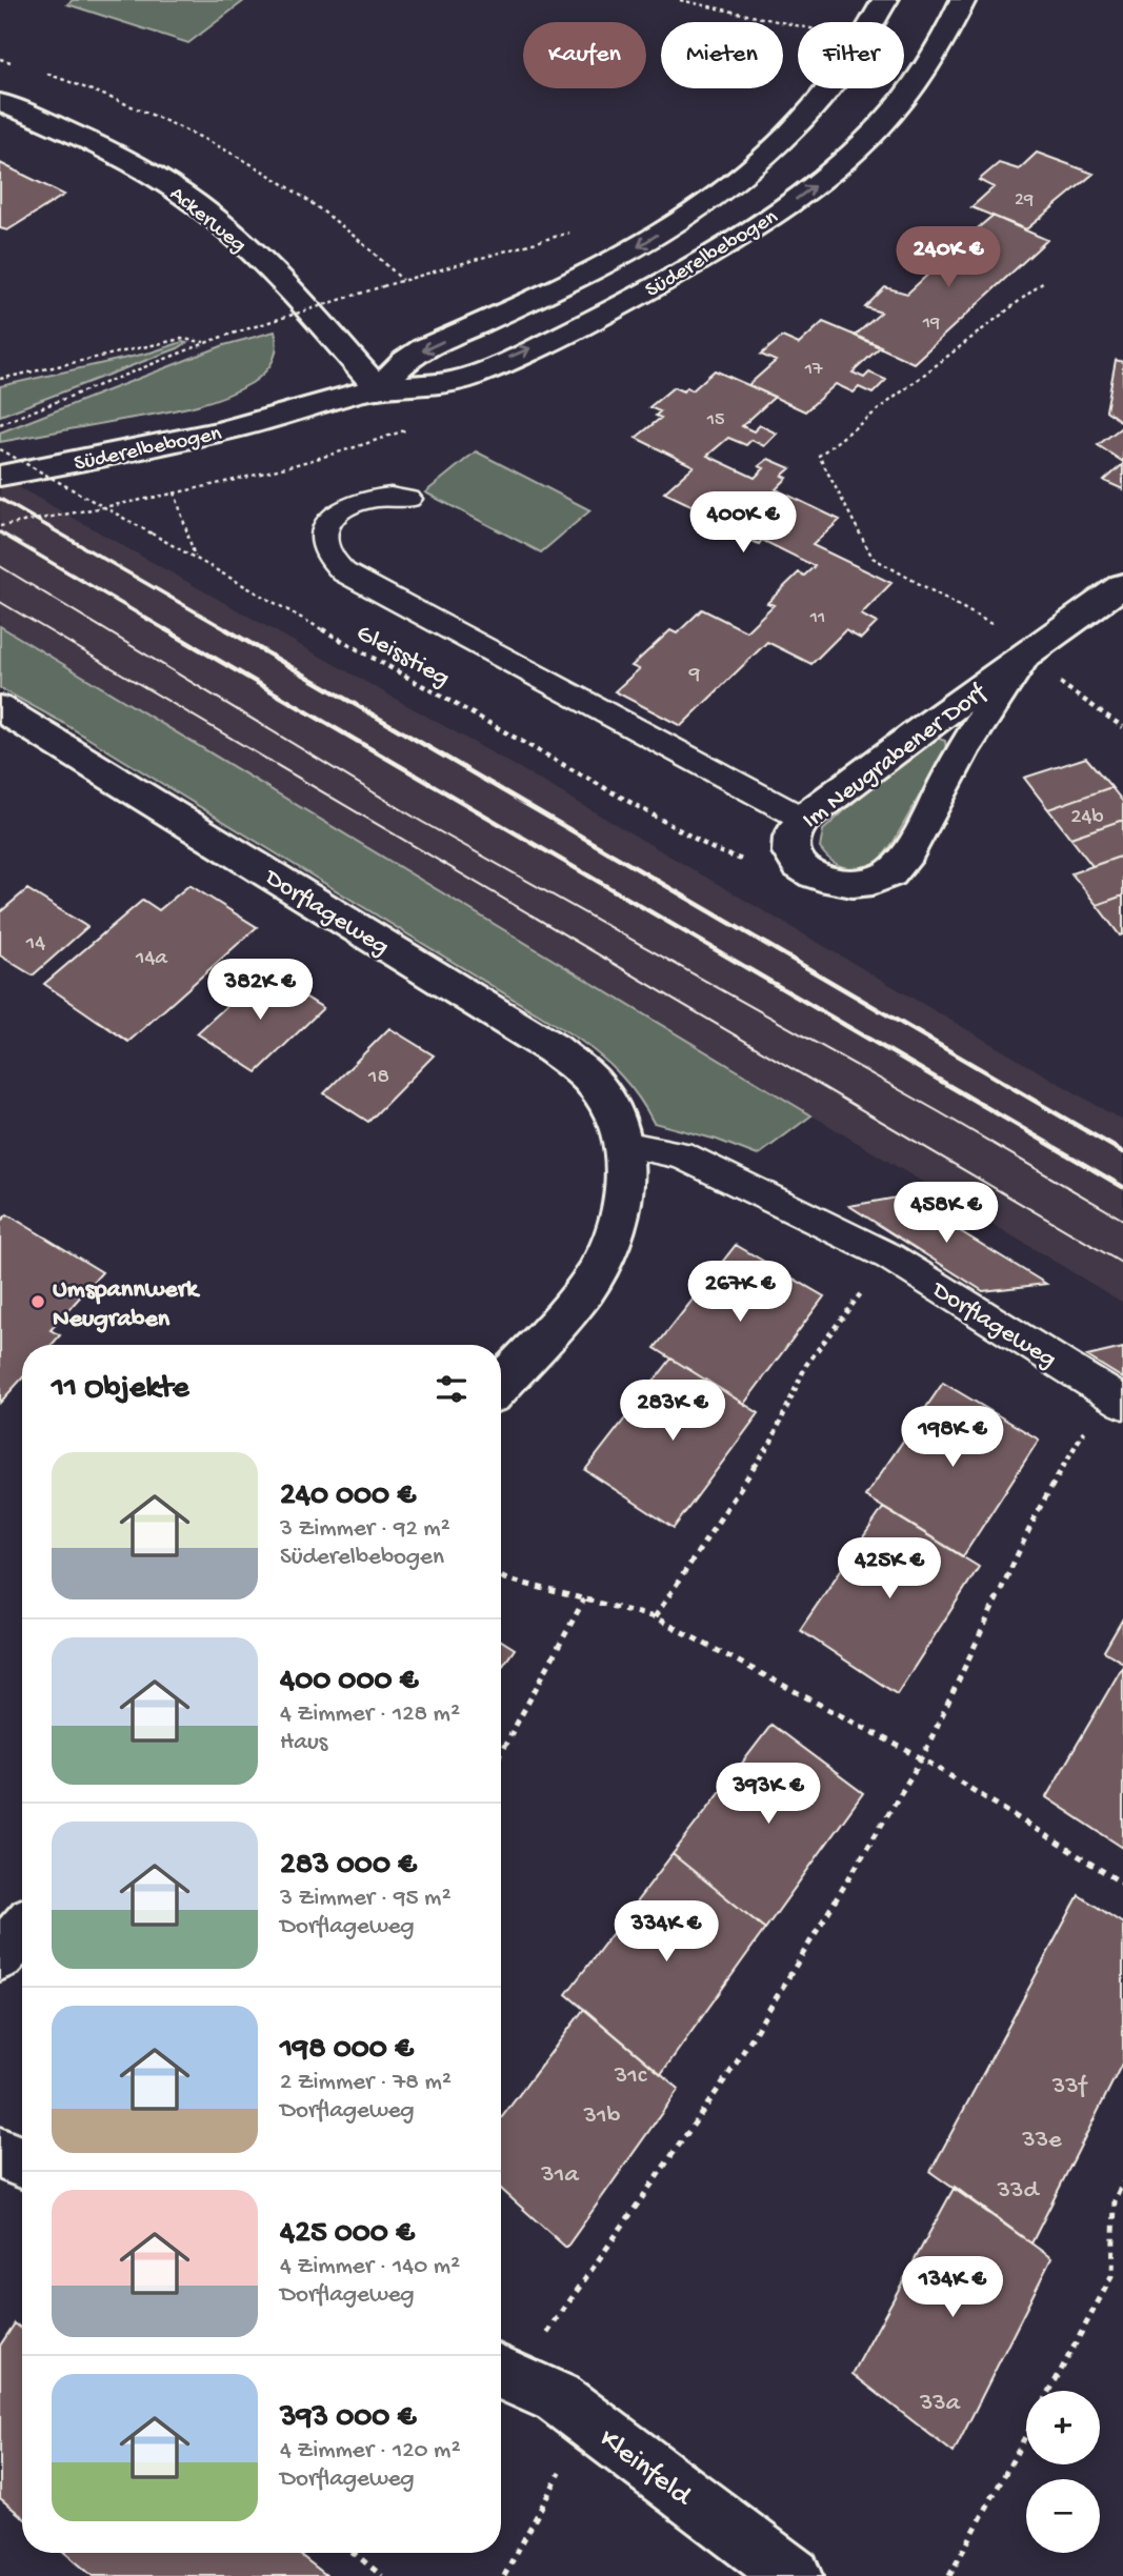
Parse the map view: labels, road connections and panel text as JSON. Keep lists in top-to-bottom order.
{
  "streets": {
    "street": [
      "Ackerweg",
      "Süderelbebogen",
      "Im Neugrabener Dorf",
      "Dorflageweg",
      "Kleinfeld"
    ],
    "path": ["Gleisstieg"]
  },
  "crossings": [
    ["Ackerweg", "Süderelbebogen"],
    ["Gleisstieg", "Im Neugrabener Dorf"]
  ],
  "places": ["Umspannwerk Neugraben"],
  "house_numbers": [
    "29",
    "19",
    "17",
    "15",
    "11",
    "9",
    "24b",
    "14",
    "14a",
    "18",
    "31c",
    "33f",
    "31b",
    "33e",
    "31a",
    "33d",
    "33a"
  ],
  "page": {
    "chip": ["Kaufen", "Mieten", "Filter"],
    "price": [
      "240K €",
      "400K €",
      "382K €",
      "458K €",
      "267K €",
      "283K €",
      "198K €",
      "425K €",
      "393K €",
      "334K €",
      "134K €"
    ],
    "heading": "11 Objekte",
    "list": [
      {
        "name": "240 000 €",
        "note": "3 Zimmer · 92 m² · Süderelbebogen"
      },
      {
        "name": "400 000 €",
        "note": "4 Zimmer · 128 m² · Haus"
      },
      {
        "name": "283 000 €",
        "note": "3 Zimmer · 95 m² · Dorflageweg"
      },
      {
        "name": "198 000 €",
        "note": "2 Zimmer · 78 m² · Dorflageweg"
      },
      {
        "name": "425 000 €",
        "note": "4 Zimmer · 140 m² · Dorflageweg"
      },
      {
        "name": "393 000 €",
        "note": "4 Zimmer · 120 m² · Dorflageweg"
      }
    ],
    "map_buttons": ["+", "−"]
  }
}
